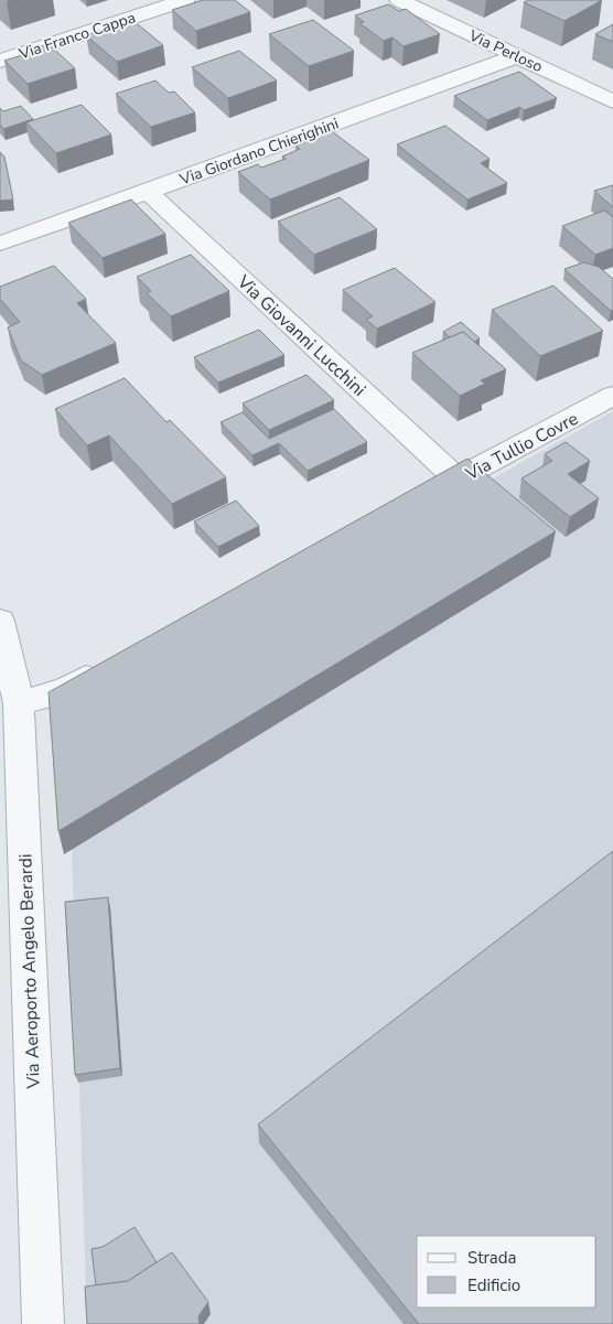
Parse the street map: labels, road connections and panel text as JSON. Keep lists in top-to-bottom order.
{
  "streets": {
    "street": [
      "Via Franco Cappa",
      "Via Perloso",
      "Via Giordano Chierighini",
      "Via Giovanni Lucchini",
      "Via Tullio Covre",
      "Via Aeroporto Angelo Berardi"
    ]
  },
  "crossings": [
    ["Via Perloso", "Via Giordano Chierighini"],
    ["Via Giordano Chierighini", "Via Giovanni Lucchini"],
    ["Via Giovanni Lucchini", "Via Tullio Covre"]
  ],
  "legend": ["Strada", "Edificio"]
}
